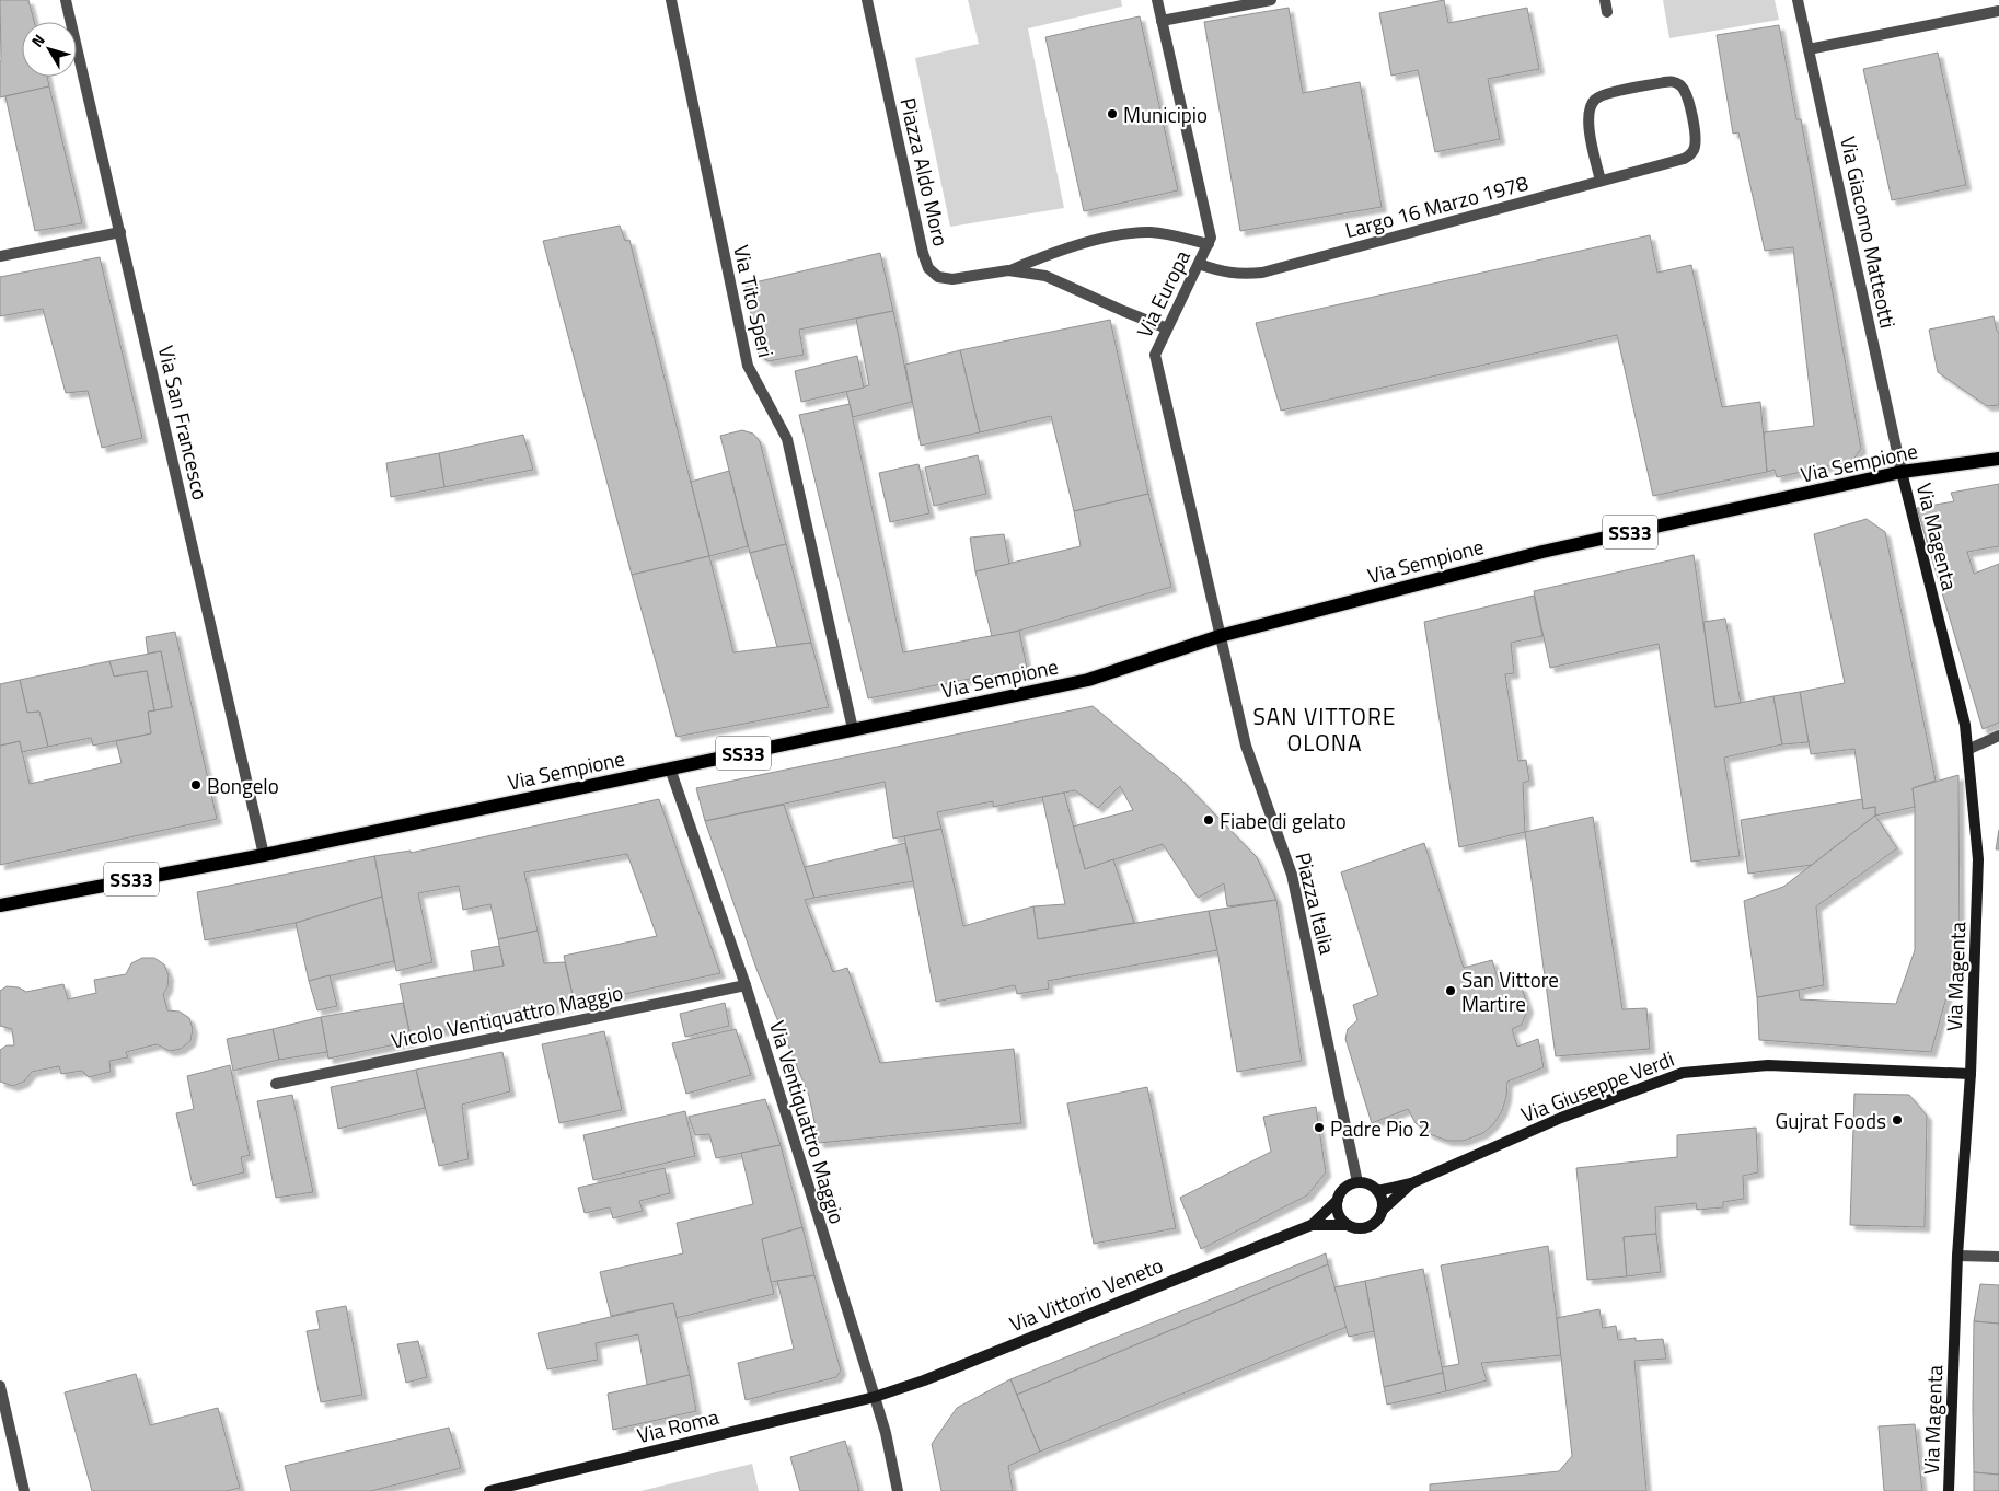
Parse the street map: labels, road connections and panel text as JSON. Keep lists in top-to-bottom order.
{
  "streets": {
    "main road": ["Via Sempione", "SS33"],
    "street": [
      "Piazza Aldo Moro",
      "Largo 16 Marzo 1978",
      "Via Giacomo Matteotti",
      "Via Europa",
      "Via Tito Speri",
      "Via San Francesco",
      "Via Magenta",
      "Piazza Italia",
      "Vicolo Ventiquattro Maggio",
      "Via Giuseppe Verdi",
      "Via Ventiquattro Maggio",
      "Via Vittorio Veneto",
      "Via Roma"
    ]
  },
  "crossings": [
    ["Largo 16 Marzo 1978", "Via Europa"],
    ["Via Giacomo Matteotti", "Via Sempione"],
    ["Via Giacomo Matteotti", "Via Magenta"],
    ["Via Europa", "Via Sempione"],
    ["Via Europa", "Piazza Italia"],
    ["Via Tito Speri", "Via Sempione"],
    ["Via San Francesco", "Via Sempione"],
    ["Via Sempione", "Via Magenta"],
    ["Via Sempione", "Piazza Italia"],
    ["Via Sempione", "Via Ventiquattro Maggio"],
    ["Via Magenta", "Via Giuseppe Verdi"],
    ["Piazza Italia", "Via Giuseppe Verdi"],
    ["Piazza Italia", "Via Vittorio Veneto"],
    ["Vicolo Ventiquattro Maggio", "Via Ventiquattro Maggio"],
    ["Via Giuseppe Verdi", "Via Vittorio Veneto"],
    ["Via Ventiquattro Maggio", "Via Vittorio Veneto"],
    ["Via Ventiquattro Maggio", "Via Roma"],
    ["Via Vittorio Veneto", "Via Roma"]
  ],
  "districts": ["SAN VITTORE OLONA"],
  "places": [
    "Municipio",
    "Bongelo",
    "Fiabe di gelato",
    "San Vittore Martire",
    "Gujrat Foods",
    "Padre Pio 2"
  ],
  "north": "top left"
}
